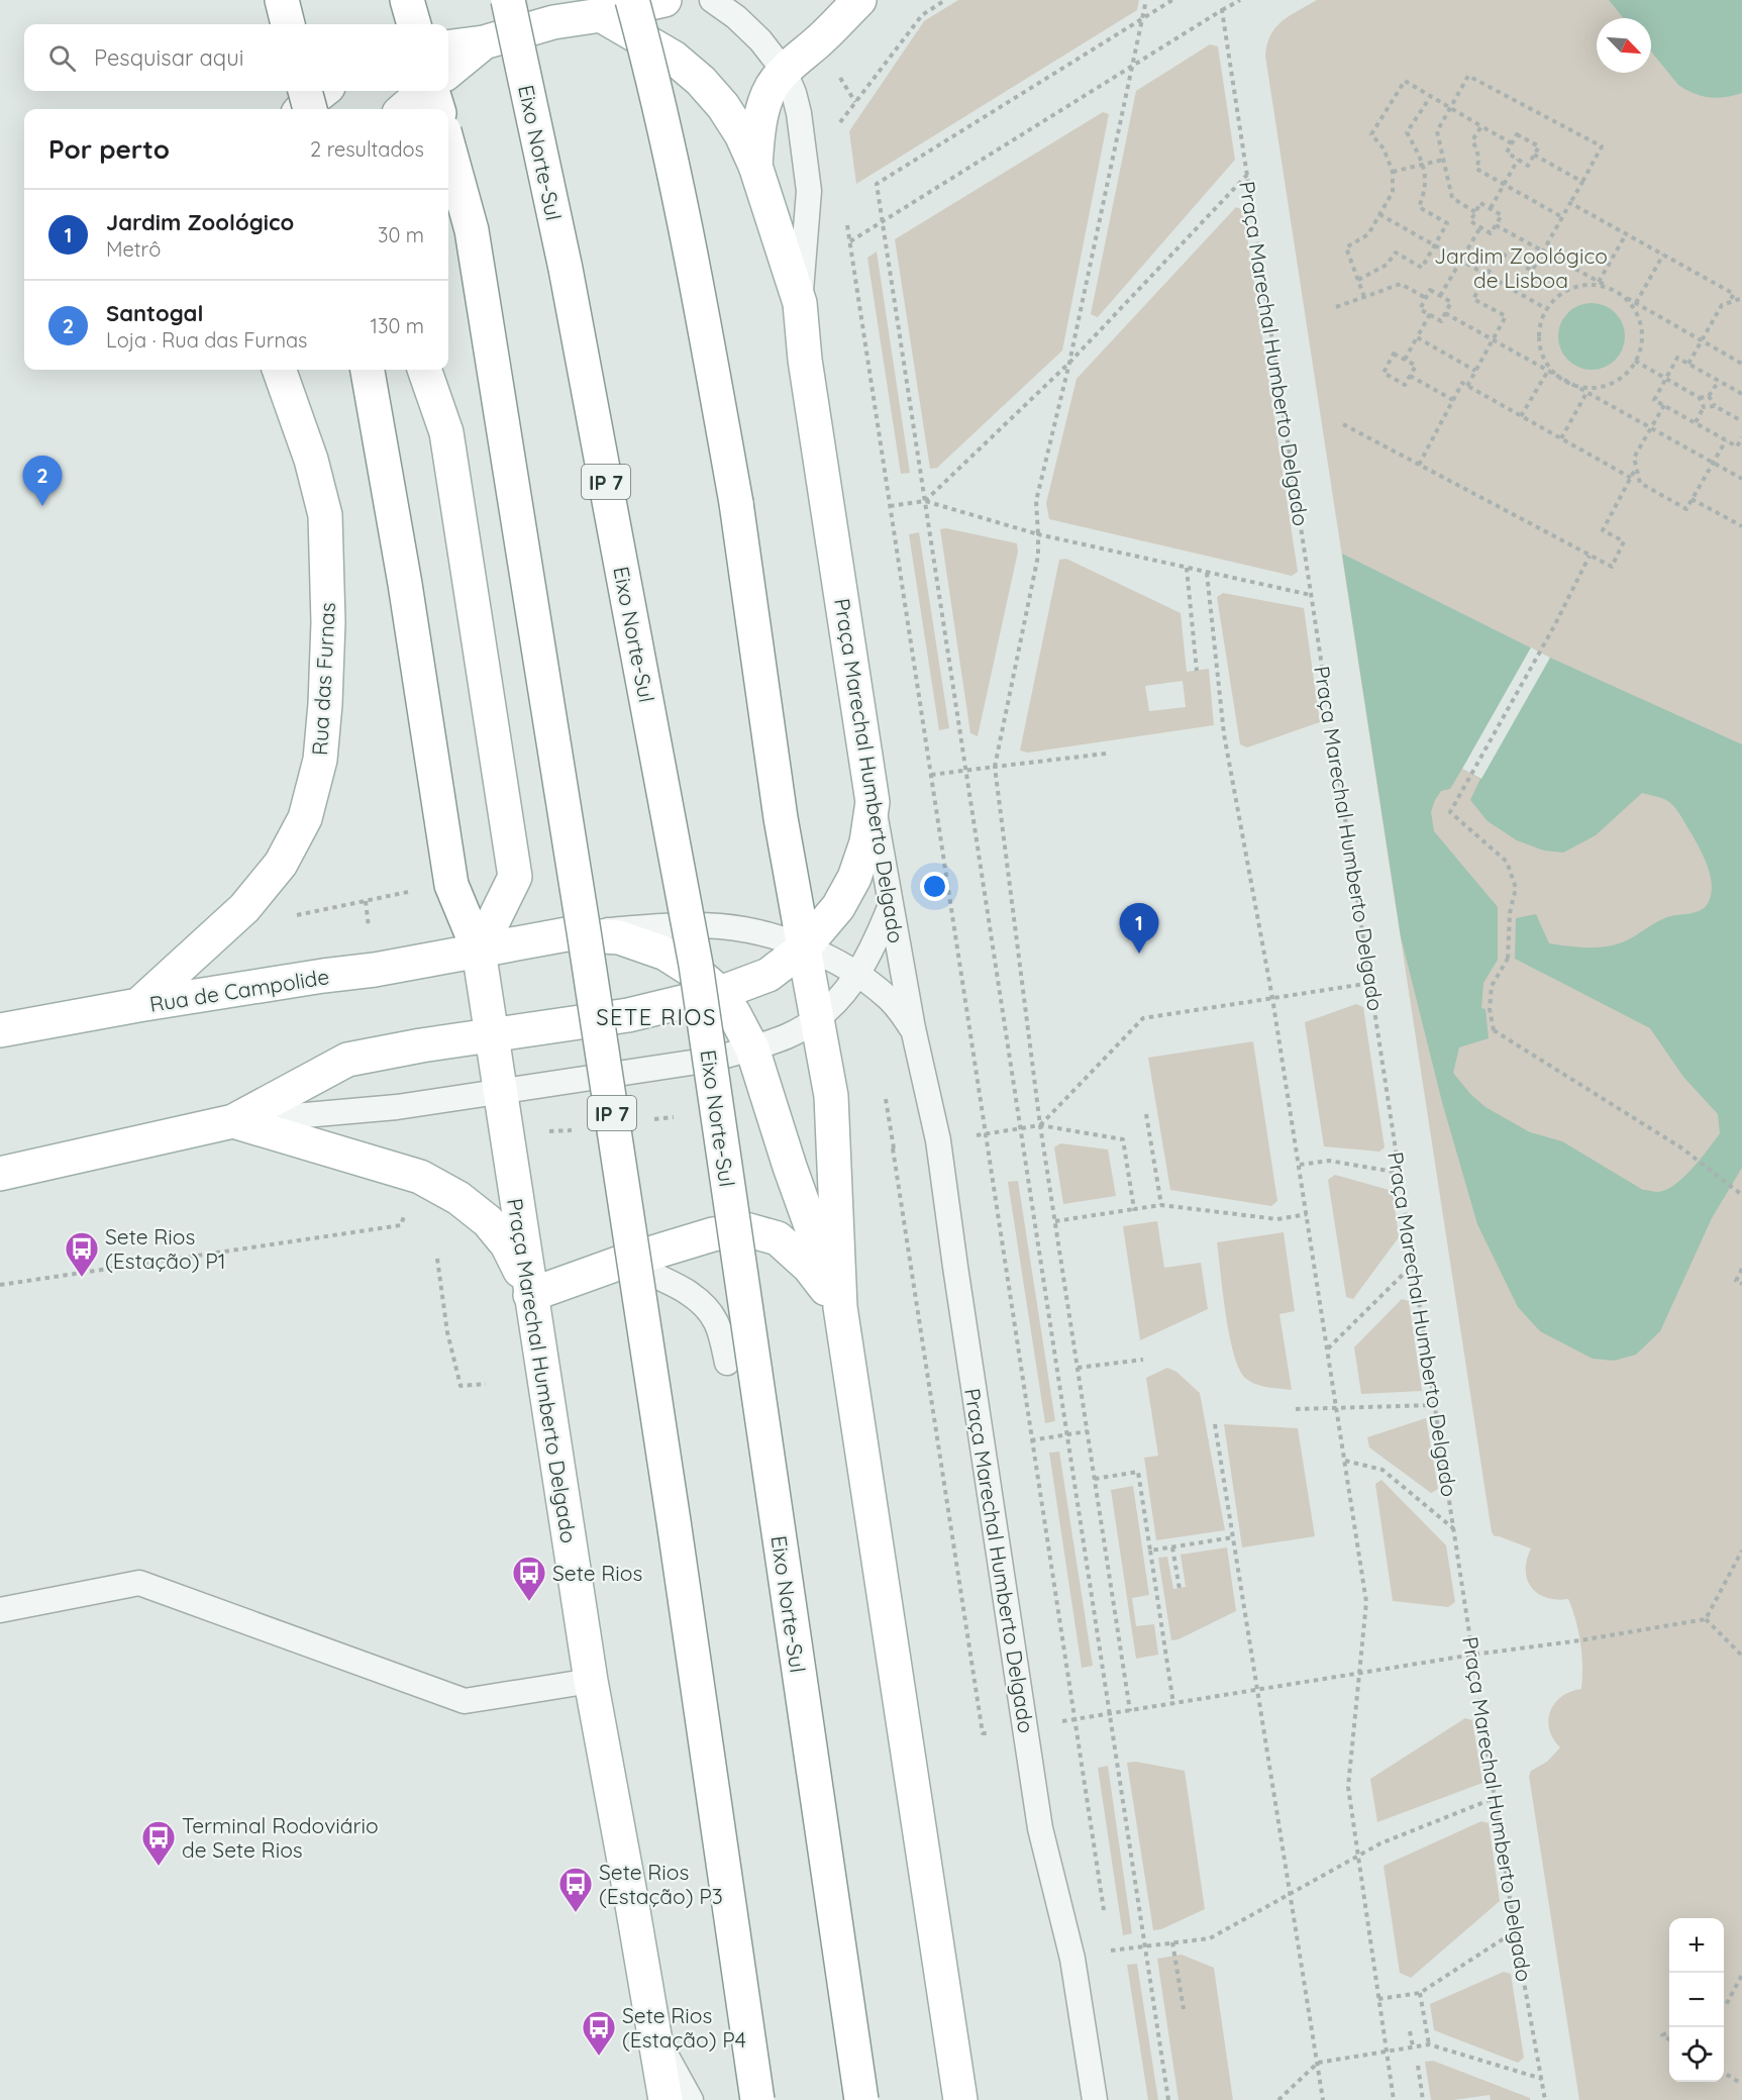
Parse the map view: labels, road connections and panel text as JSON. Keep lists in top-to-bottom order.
{
  "streets": {
    "main road": [
      "Eixo Norte-Sul",
      "Praça Marechal Humberto Delgado",
      "IP 7",
      "Rua das Furnas",
      "Rua de Campolide"
    ]
  },
  "crossings": [
    ["Praça Marechal Humberto Delgado", "Rua de Campolide"],
    ["Rua das Furnas", "Rua de Campolide"]
  ],
  "districts": ["SETE RIOS"],
  "parks": ["Jardim Zoológico de Lisboa"],
  "places": {
    "bus stop": [
      "Sete Rios (Estação) P1",
      "Sete Rios",
      "Terminal Rodoviário de Sete Rios",
      "Sete Rios (Estação) P3",
      "Sete Rios (Estação) P4"
    ]
  },
  "north": "bottom right",
  "page": {
    "search": "Pesquisar aqui",
    "heading": ["Por perto", "2 resultados"],
    "list": [
      {
        "mark": "1",
        "name": "Jardim Zoológico",
        "note": "Metrô",
        "value": "30 m"
      },
      {
        "mark": "2",
        "name": "Santogal",
        "note": "Loja · Rua das Furnas",
        "value": "130 m"
      }
    ],
    "pins": ["2", "1"],
    "map_buttons": ["+", "−"]
  }
}
